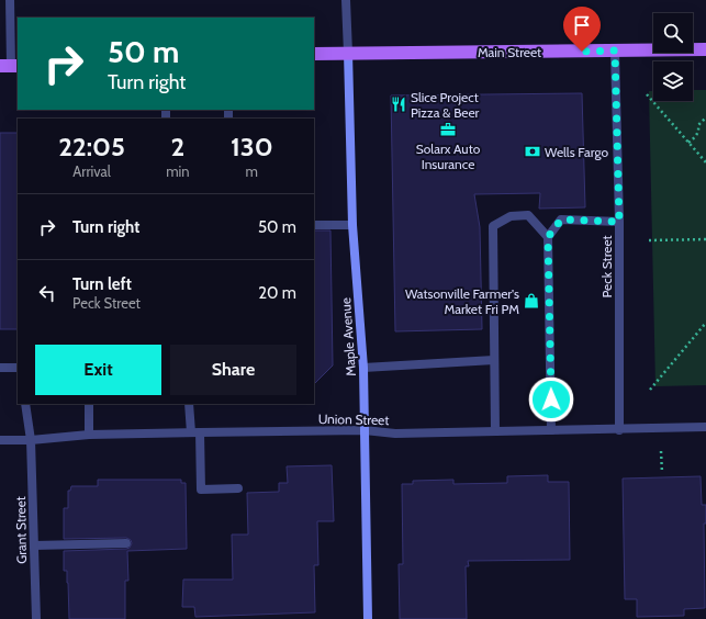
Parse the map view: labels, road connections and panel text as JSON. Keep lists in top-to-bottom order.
{
  "streets": {
    "main road": ["Main Street"],
    "street": [
      "Peck Street",
      "Maple Avenue",
      "Union Street",
      "Grant Street"
    ]
  },
  "crossings": [
    ["Main Street", "Peck Street"],
    ["Main Street", "Maple Avenue"],
    ["Peck Street", "Union Street"],
    ["Maple Avenue", "Union Street"],
    ["Union Street", "Grant Street"]
  ],
  "places": {
    "restaurant": ["Slice Project Pizza & Beer"],
    "office": ["Solarx Auto Insurance"],
    "bank": ["Wells Fargo"],
    "shop": ["Watsonville Farmer's Market Fri PM"]
  },
  "page": {
    "turn": ["50 m", "Turn right"],
    "eta": [
      "22:05",
      "Arrival",
      "2",
      "min",
      "130",
      "m"
    ],
    "list": [
      {
        "name": "Turn right",
        "value": "50 m"
      },
      {
        "name": "Turn left",
        "note": "Peck Street",
        "value": "20 m"
      }
    ],
    "buttons": ["Exit", "Share"]
  }
}
